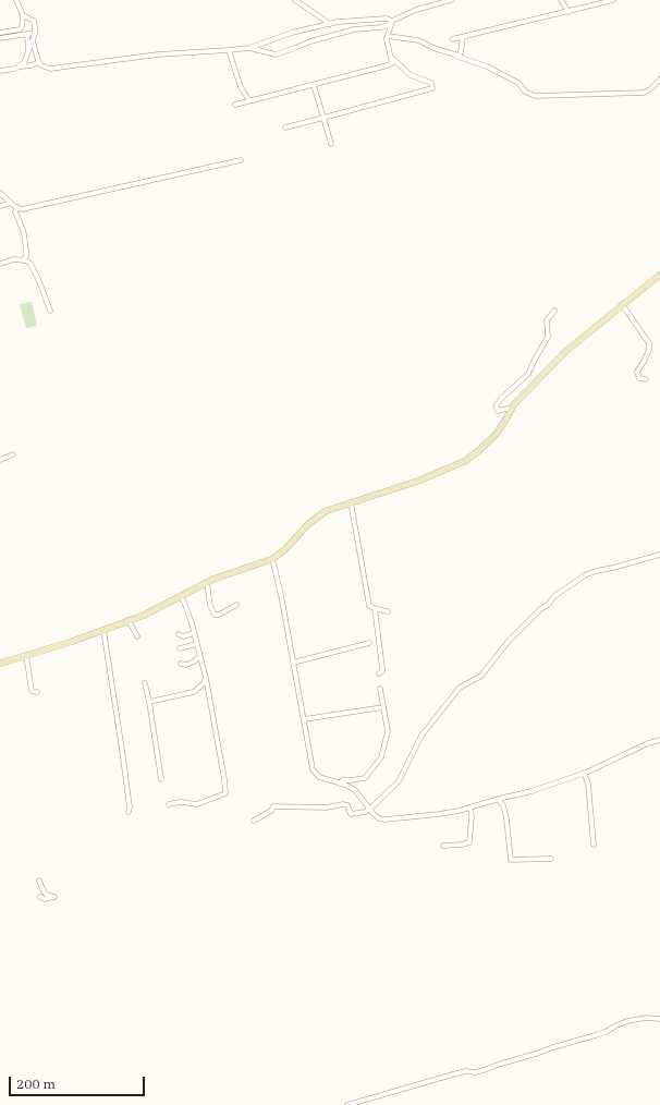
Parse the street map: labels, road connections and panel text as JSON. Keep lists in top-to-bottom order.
{
  "scale_bar": "200 m"
}
